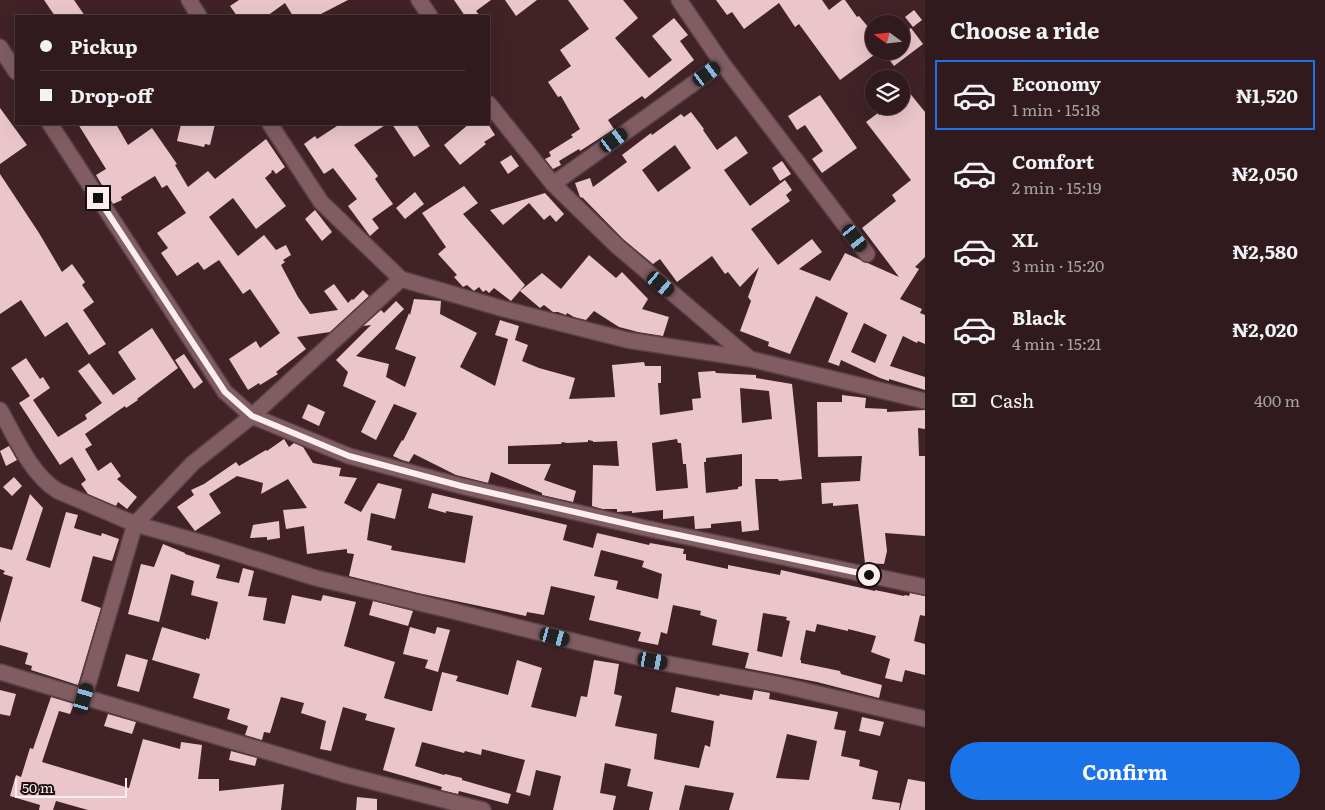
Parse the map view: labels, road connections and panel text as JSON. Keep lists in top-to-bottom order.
{
  "scale_bar": "50 m",
  "north": "left",
  "page": {
    "heading": "Choose a ride",
    "banner": ["Pickup", "Drop-off"],
    "list": [
      {
        "name": "Economy",
        "note": "1 min · 15:18",
        "value": "₦1,520"
      },
      {
        "name": "Comfort",
        "note": "2 min · 15:19",
        "value": "₦2,050"
      },
      {
        "name": "XL",
        "note": "3 min · 15:20",
        "value": "₦2,580"
      },
      {
        "name": "Black",
        "note": "4 min · 15:21",
        "value": "₦2,020"
      }
    ],
    "pay": ["Cash", "400 m"],
    "buttons": "Confirm",
    "scale": "50 m"
  }
}
